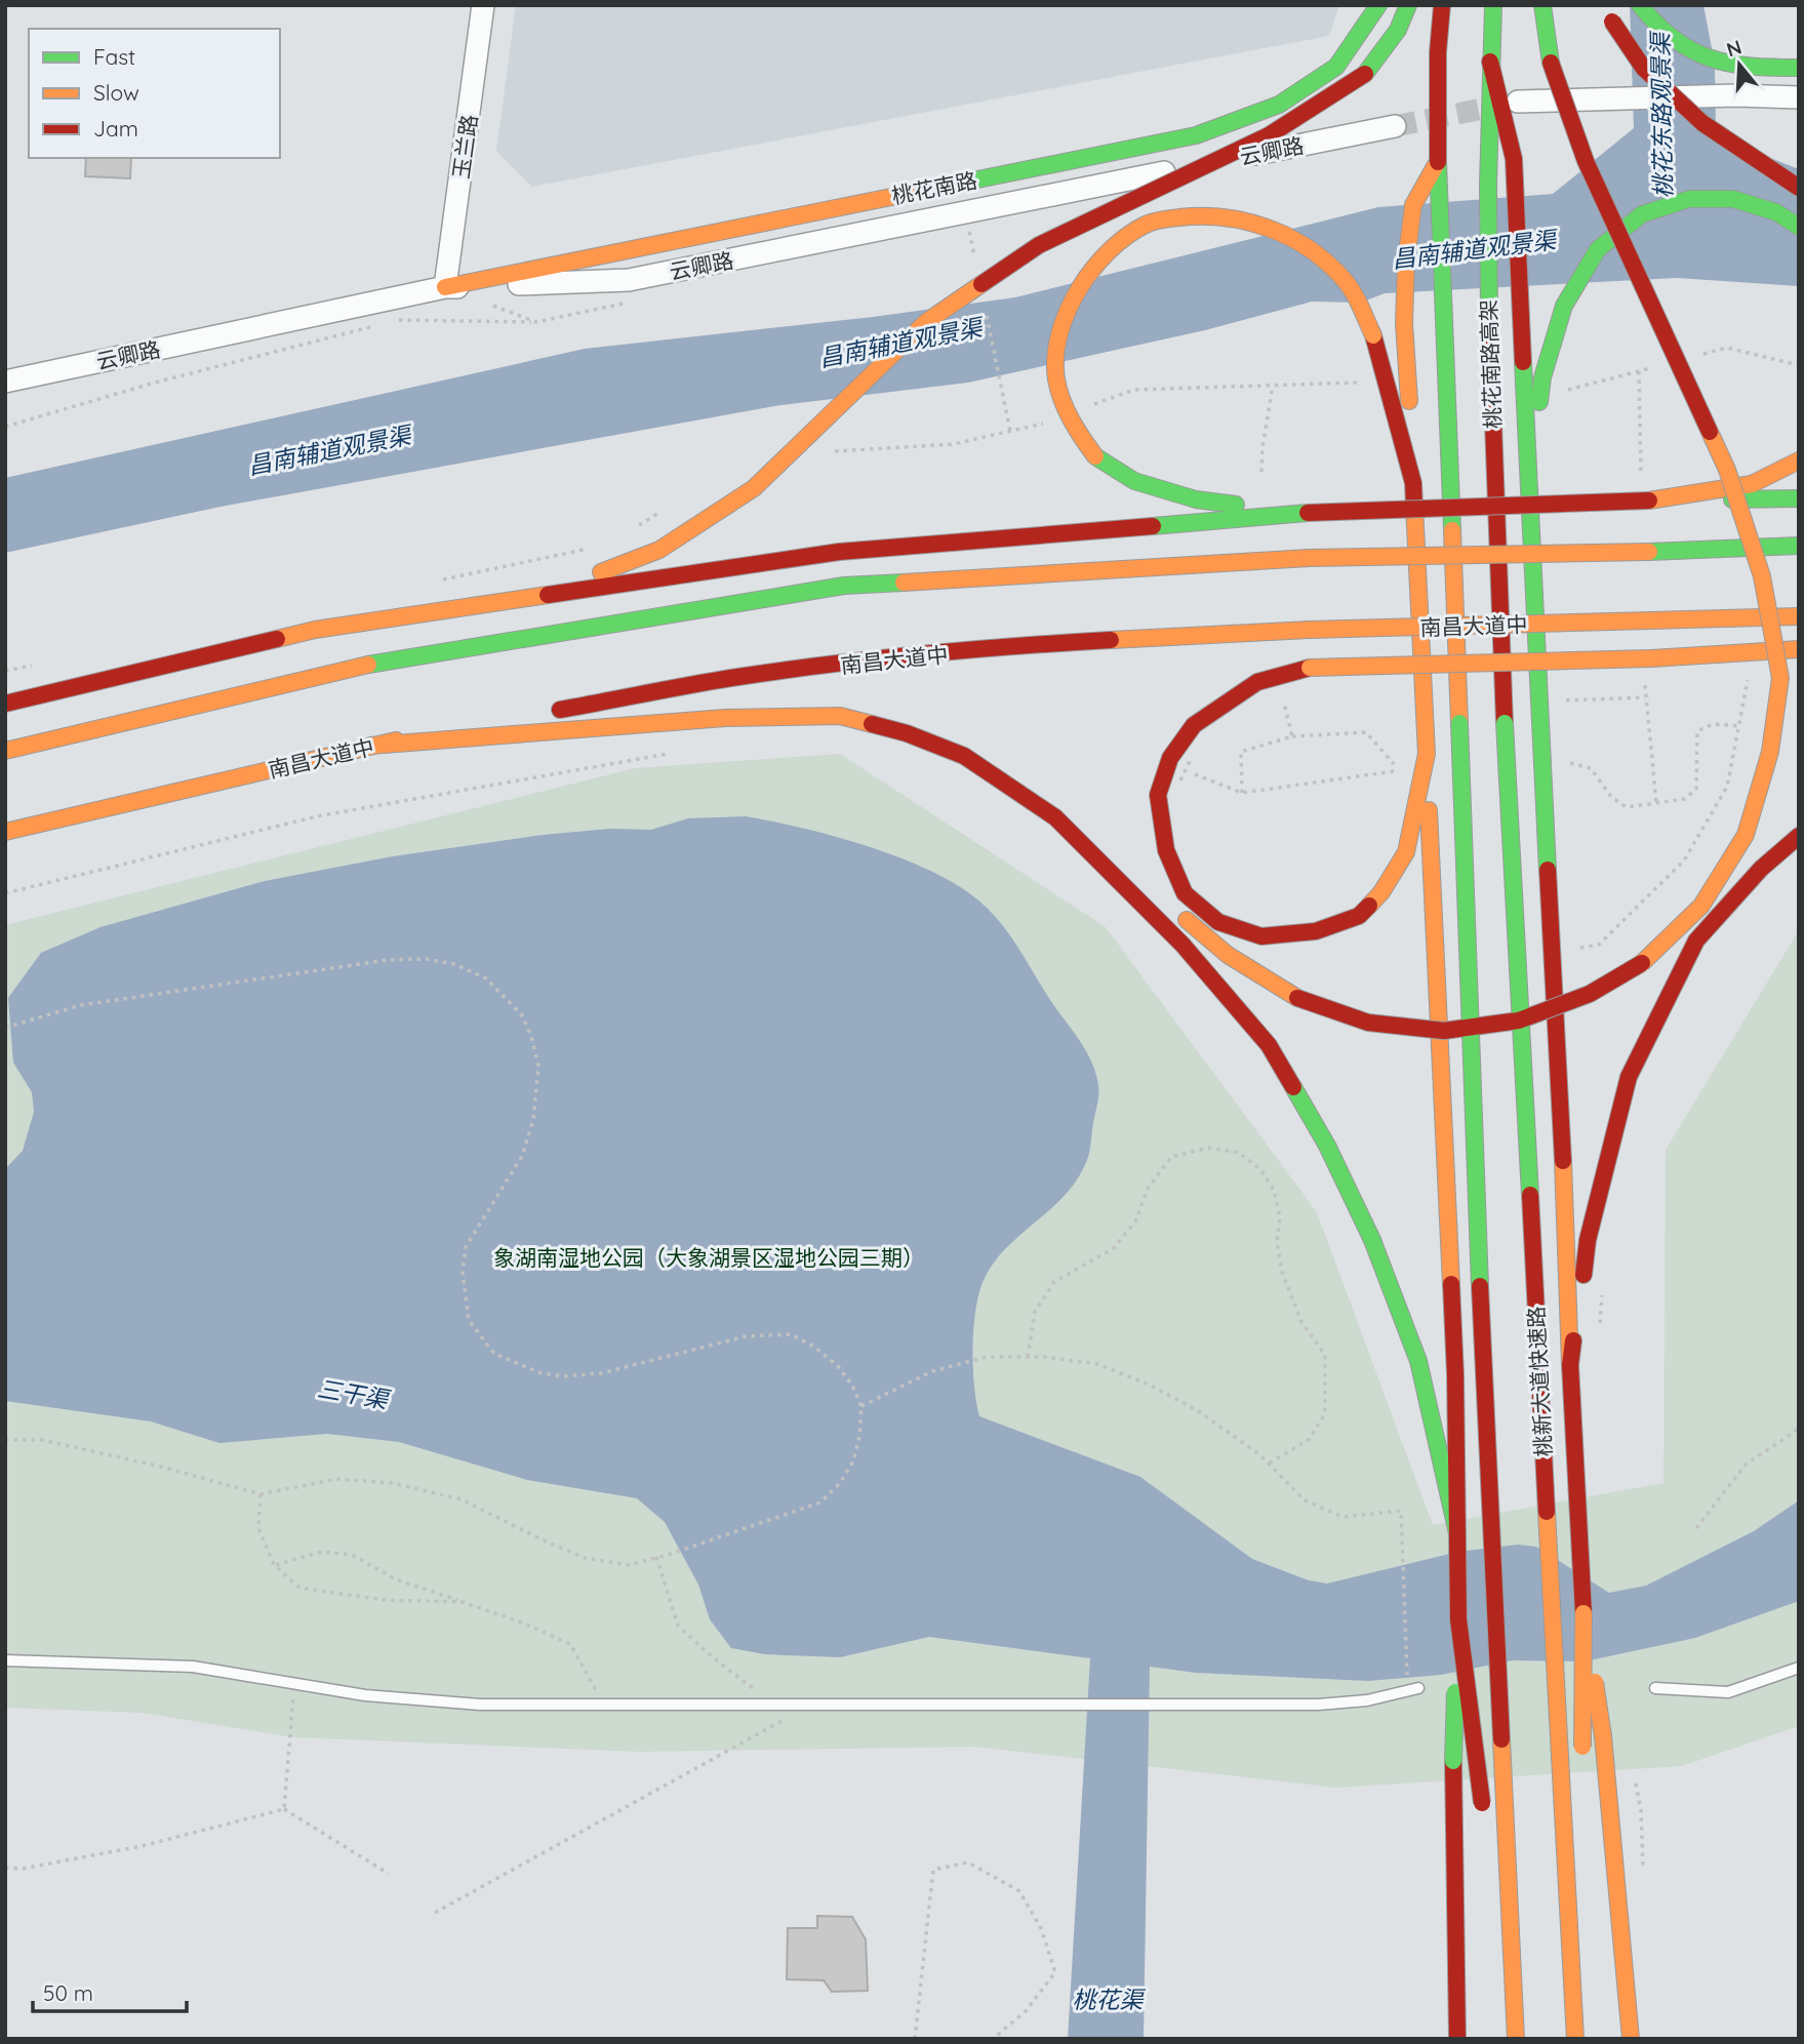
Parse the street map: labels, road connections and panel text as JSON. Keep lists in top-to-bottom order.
{
  "streets": {
    "main road": [
      "桃花南路",
      "桃花南路高架",
      "南昌大道中",
      "桃新大道快速路"
    ],
    "street": ["玉兰路", "云卿路"]
  },
  "crossings": [
    ["玉兰路", "云卿路"],
    ["玉兰路", "桃花南路"],
    ["云卿路", "桃花南路"],
    ["桃花南路高架", "桃新大道快速路"]
  ],
  "water": [
    "桃花东路观景渠",
    "昌南辅道观景渠",
    "三干渠",
    "桃花渠"
  ],
  "parks": ["象湖南湿地公园（大象湖景区湿地公园三期）"],
  "legend": ["Fast", "Slow", "Jam"],
  "scale_bar": "50 m",
  "north": "top"
}
